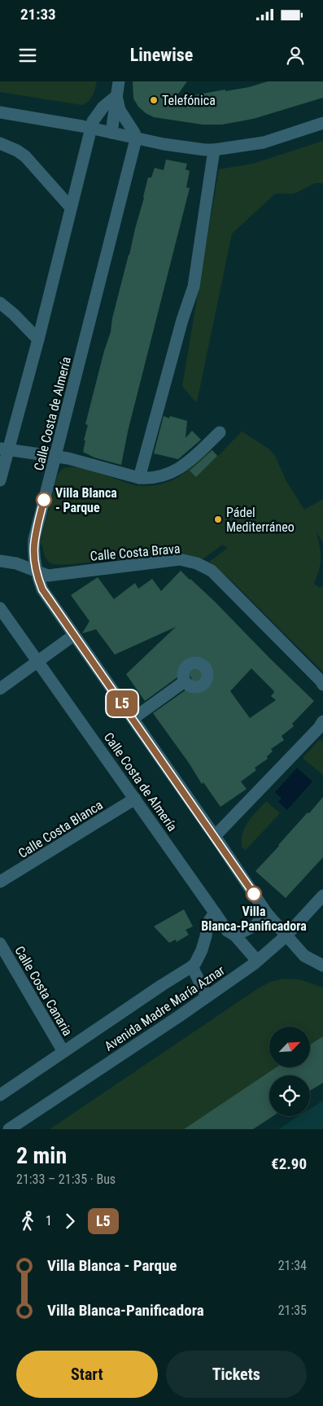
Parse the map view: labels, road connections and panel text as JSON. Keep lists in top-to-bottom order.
{
  "streets": {
    "street": [
      "Calle Costa de Almería",
      "Calle Costa Brava",
      "Calle Costa Blanca",
      "Calle Costa Canaria",
      "Avenida Madre María Aznar"
    ]
  },
  "crossings": [
    ["Calle Costa de Almería", "Calle Costa Brava"],
    ["Calle Costa de Almería", "Calle Costa Blanca"],
    ["Calle Costa de Almería", "Avenida Madre María Aznar"],
    ["Calle Costa Canaria", "Avenida Madre María Aznar"]
  ],
  "places": [
    "Telefónica",
    "Villa Blanca - Parque",
    "Pádel Mediterráneo",
    "Villa Blanca-Panificadora"
  ],
  "lines": ["bus line L5"],
  "north": "top right",
  "page": {
    "status": "21:33",
    "header": "Linewise",
    "on_map": "L5",
    "heading": ["2 min", "21:33 – 21:35 · Bus", "€2.90"],
    "legs": ["1", "L5"],
    "list": [
      {
        "name": "Villa Blanca - Parque",
        "value": "21:34"
      },
      {
        "name": "Villa Blanca-Panificadora",
        "value": "21:35"
      }
    ],
    "buttons": ["Start", "Tickets"]
  }
}
